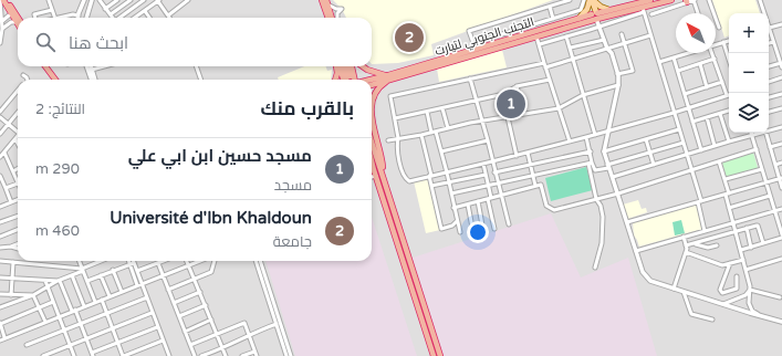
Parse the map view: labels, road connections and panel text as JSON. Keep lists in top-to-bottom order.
{
  "streets": {
    "highway": ["التجنب الجنوبي لتيارت"]
  },
  "north": "top left",
  "page": {
    "map_buttons": ["+", "−"],
    "search": "ابحث هنا",
    "pins": ["2", "1"],
    "heading": ["بالقرب منك", "النتائج: 2"],
    "list": [
      {
        "mark": "1",
        "name": "مسجد حسين ابن ابي علي",
        "note": "مسجد",
        "value": "290 m"
      },
      {
        "mark": "2",
        "name": "Université d'Ibn Khaldoun",
        "note": "جامعة",
        "value": "460 m"
      }
    ]
  }
}
